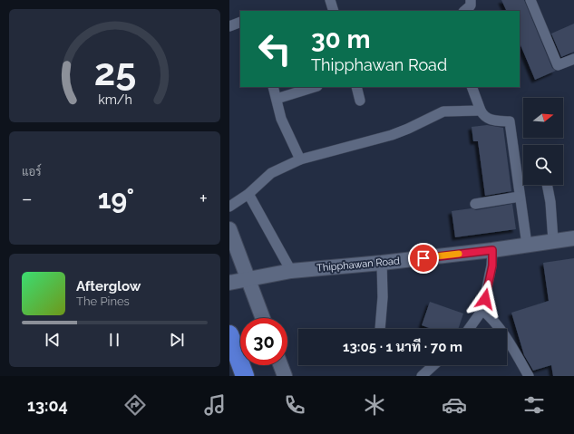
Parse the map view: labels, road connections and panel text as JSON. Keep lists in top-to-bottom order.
{
  "streets": {
    "street": ["Thipphawan Road"]
  },
  "north": "right",
  "page": {
    "turn": ["30 m", "Thipphawan Road"],
    "tile": "แอร์",
    "heat": ["−", "19°", "+"],
    "song": ["Afterglow", "The Pines"],
    "limit": "30",
    "trip": "13:05 · 1 นาที · 70 m",
    "tabs": "13:04",
    "gauge": ["25", "km/h"]
  }
}
